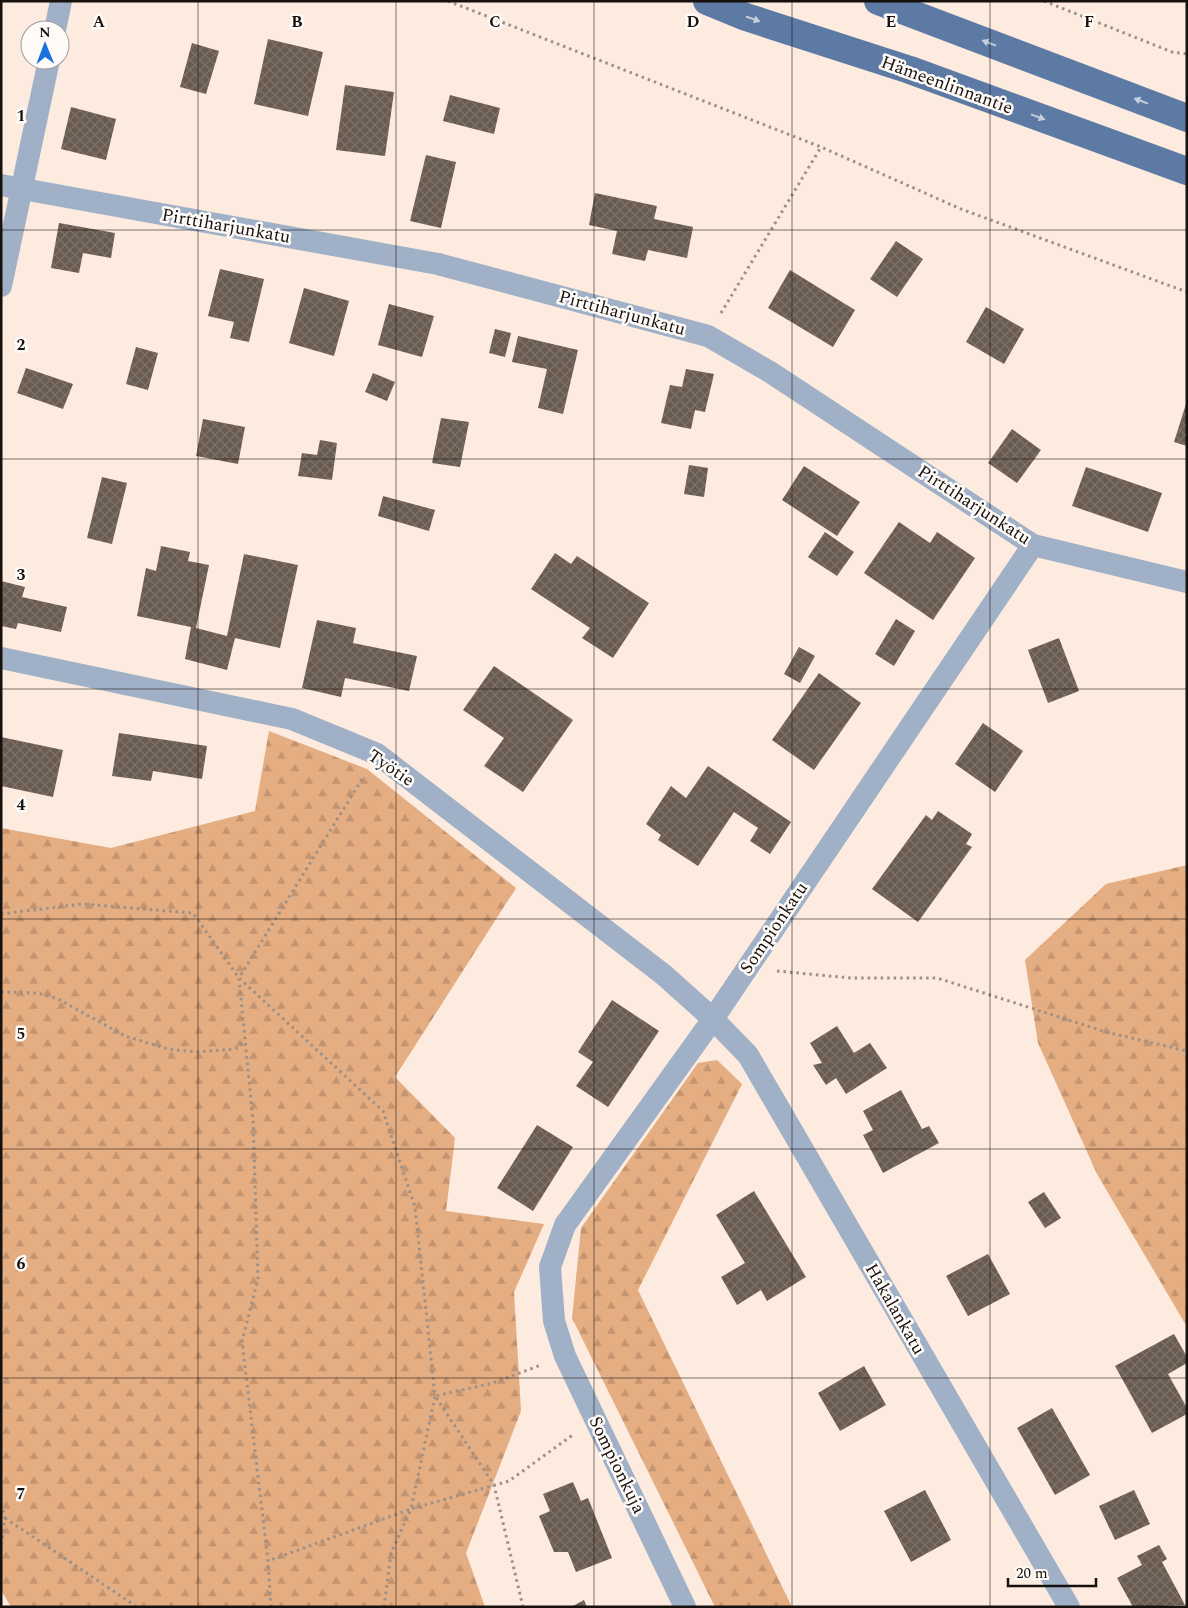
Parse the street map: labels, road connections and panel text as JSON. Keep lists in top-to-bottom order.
{
  "streets": {
    "main road": ["Hämeenlinnantie"],
    "street": [
      "Pirttiharjunkatu",
      "Työtie",
      "Sompionkatu",
      "Hakalankatu",
      "Sompionkuja"
    ]
  },
  "crossings": [
    ["Pirttiharjunkatu", "Sompionkatu"],
    ["Työtie", "Sompionkatu"],
    ["Työtie", "Hakalankatu"],
    ["Sompionkatu", "Hakalankatu"],
    ["Sompionkatu", "Sompionkuja"]
  ],
  "scale_bar": "20 m",
  "north": "top",
  "grid": {
    "columns": [
      "A",
      "B",
      "C",
      "D",
      "E",
      "F"
    ],
    "rows": [
      "1",
      "2",
      "3",
      "4",
      "5",
      "6",
      "7"
    ]
  }
}
